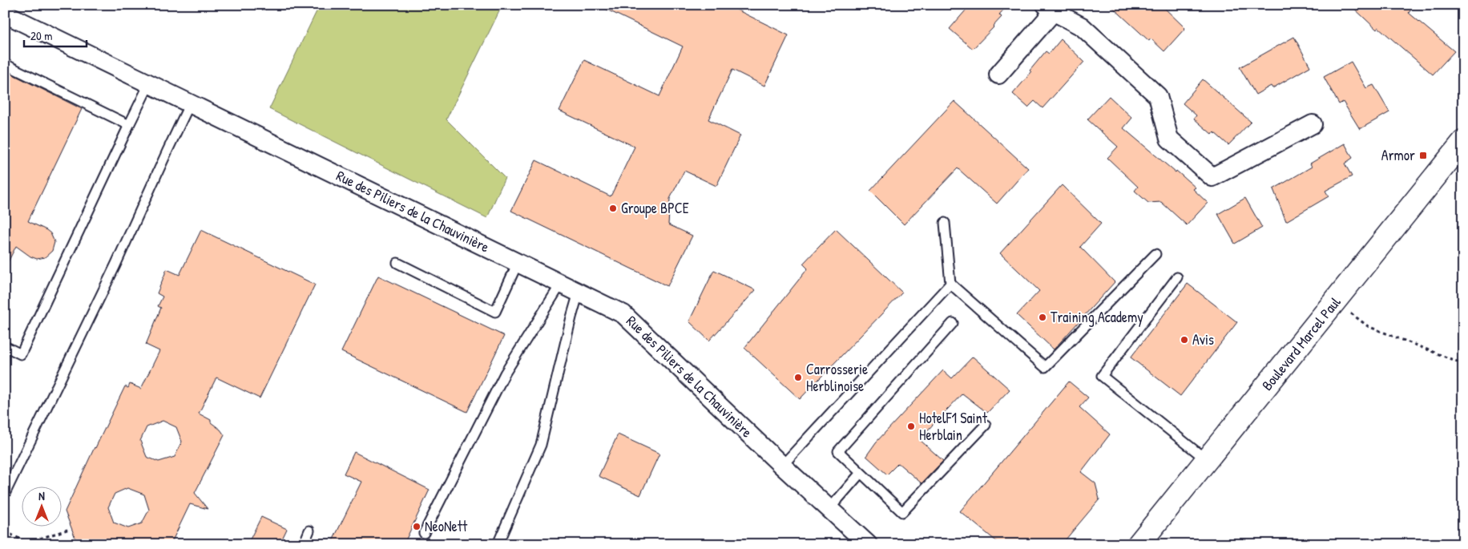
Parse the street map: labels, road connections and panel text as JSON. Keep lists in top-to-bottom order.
{
  "streets": {
    "street": ["Rue des Piliers de la Chauvinière", "Boulevard Marcel Paul"]
  },
  "places": {
    "transit": ["Armor"],
    "other": [
      "Groupe BPCE",
      "Training Academy",
      "Avis",
      "Carrosserie Herblinoise",
      "HotelF1 Saint Herblain",
      "NeoNett"
    ]
  },
  "scale_bar": "20 m",
  "north": "top"
}
